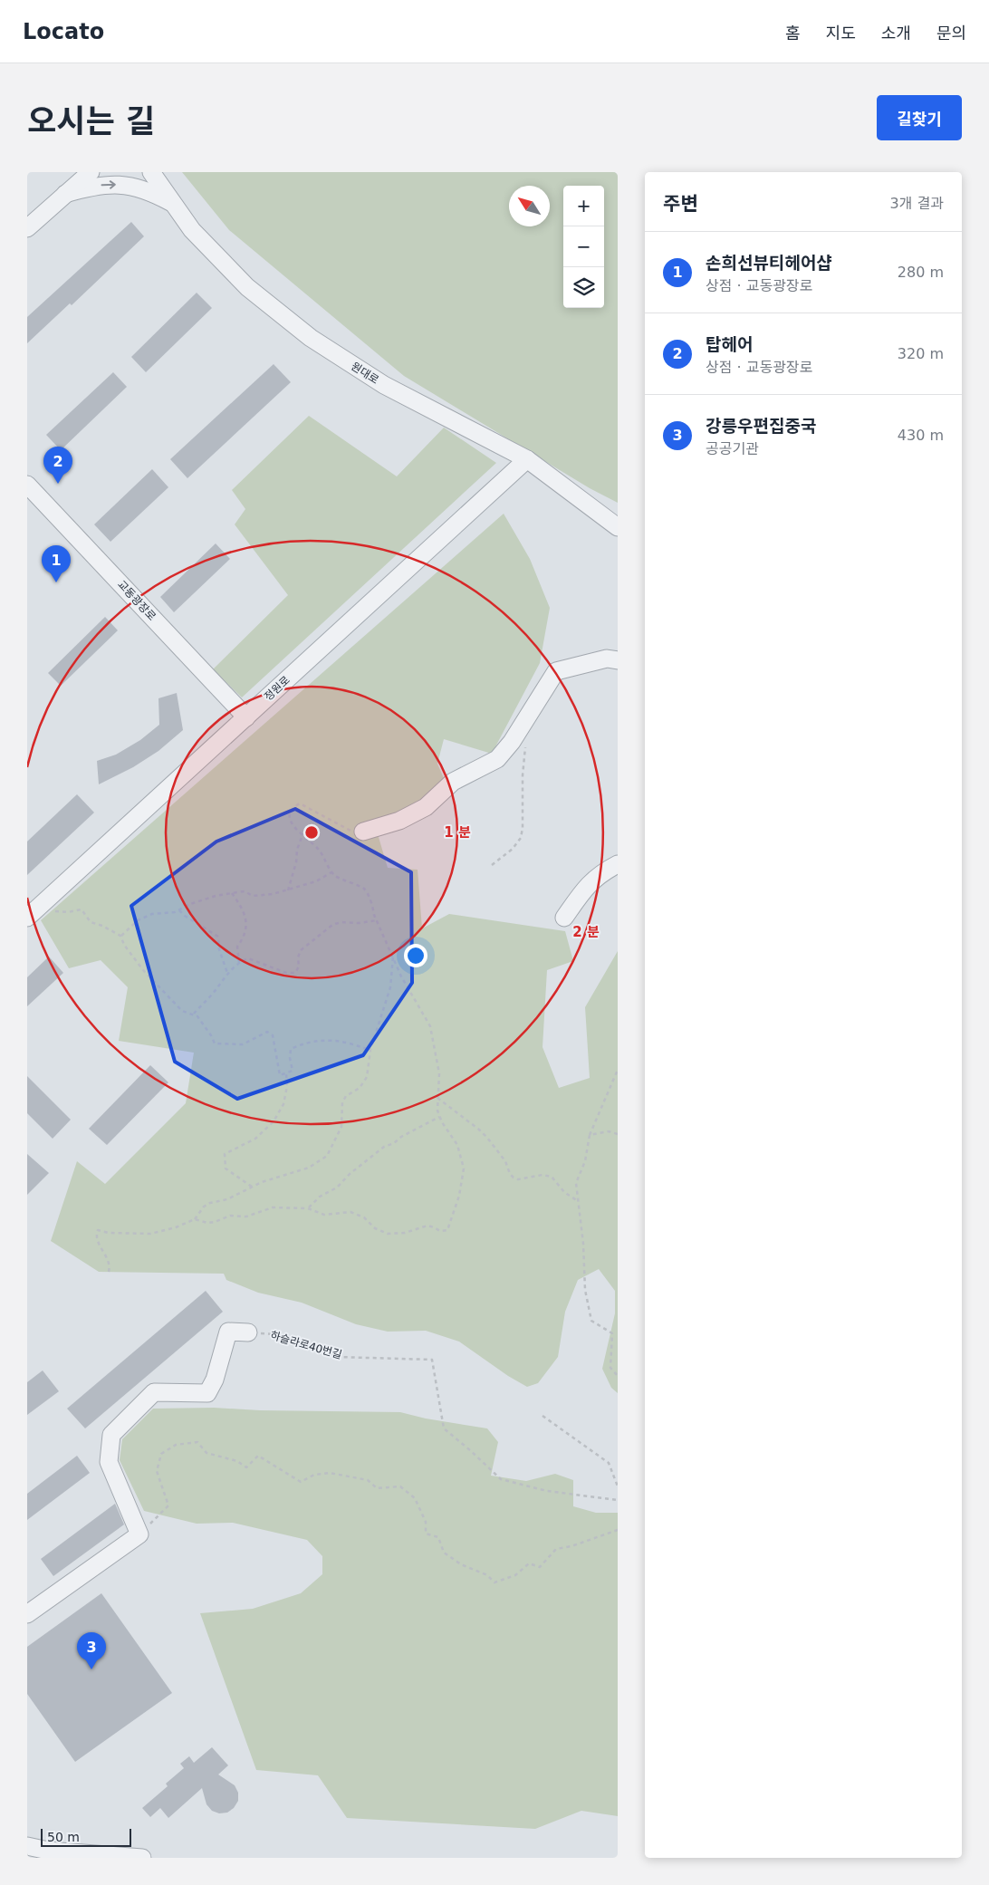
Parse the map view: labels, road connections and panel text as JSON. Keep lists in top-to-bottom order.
{
  "streets": {
    "street": ["원대로", "교동광장로", "정원로"],
    "path": ["하슬라로40번길"]
  },
  "crossings": [
    ["원대로", "정원로"],
    ["교동광장로", "정원로"]
  ],
  "scale_bar": "50 m",
  "north": "top left",
  "page": {
    "header": "Locato",
    "nav": [
      "홈",
      "지도",
      "소개",
      "문의"
    ],
    "title": "오시는 길",
    "buttons": "길찾기",
    "heading": ["주변", "3개 결과"],
    "map_buttons": ["+", "−"],
    "list": [
      {
        "mark": "1",
        "name": "손희선뷰티헤어샵",
        "note": "상점 · 교동광장로",
        "value": "280 m"
      },
      {
        "mark": "2",
        "name": "탑헤어",
        "note": "상점 · 교동광장로",
        "value": "320 m"
      },
      {
        "mark": "3",
        "name": "강릉우편집중국",
        "note": "공공기관",
        "value": "430 m"
      }
    ],
    "pins": ["2", "1", "3"],
    "scale": "50 m"
  },
  "rings": ["1 분", "2 분"]
}
